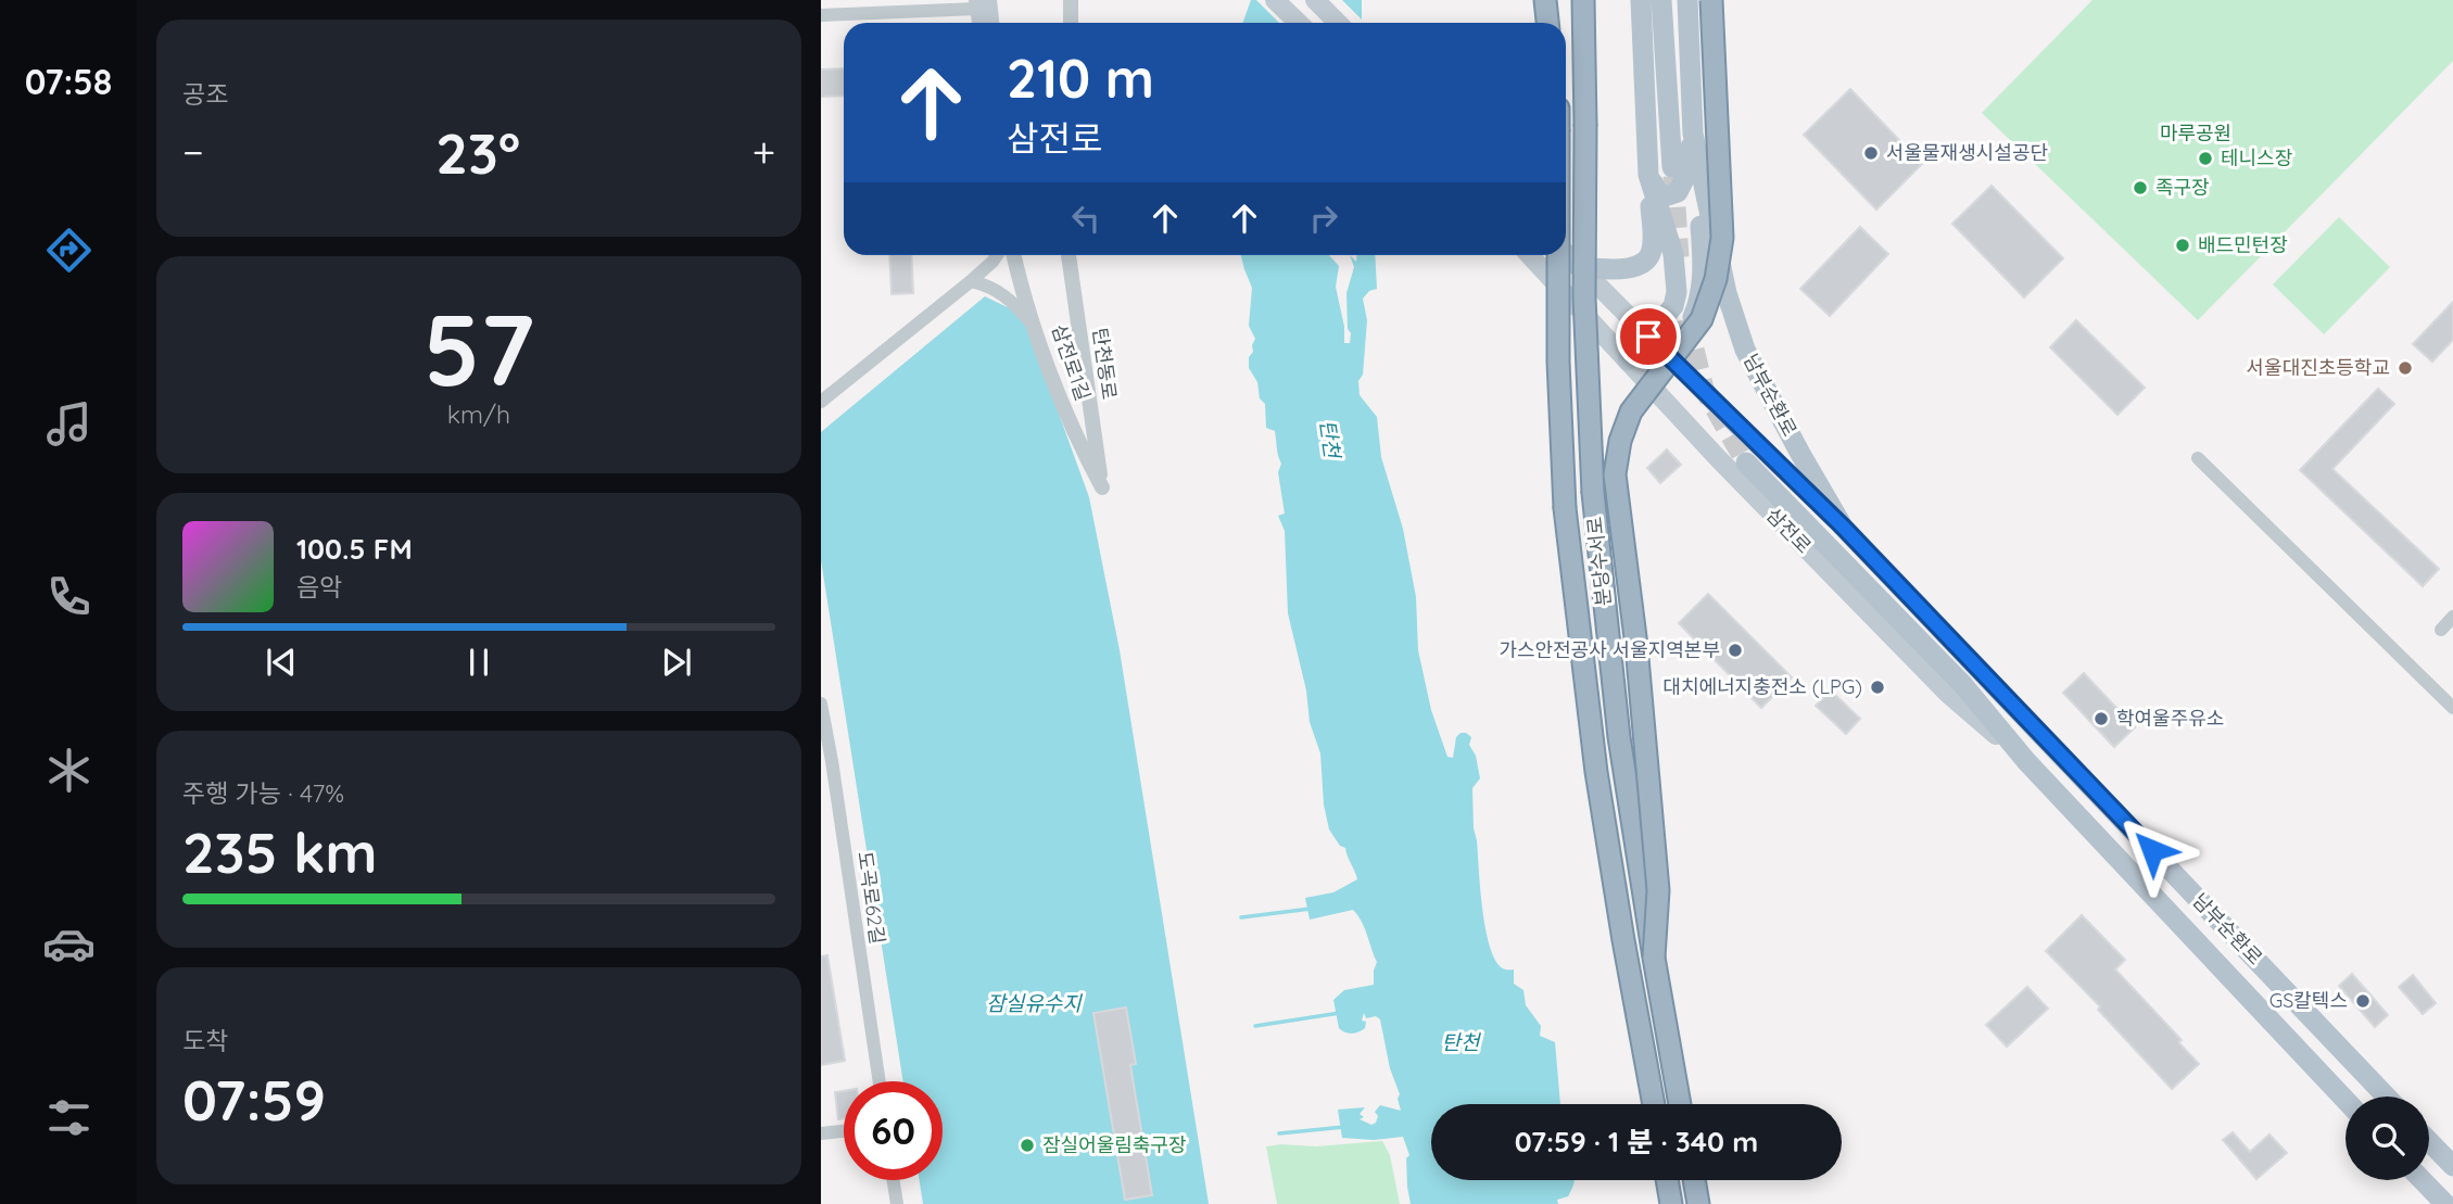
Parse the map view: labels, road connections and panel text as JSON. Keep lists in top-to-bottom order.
{
  "streets": {
    "highway": ["분당수서로"],
    "main road": ["남부순환로", "삼전로"],
    "street": ["삼전로1길", "탄천동로", "도곡로62길"]
  },
  "crossings": [
    ["삼전로1길", "탄천동로"],
    ["남부순환로", "삼전로"]
  ],
  "water": ["탄천", "잠실유수지"],
  "parks": ["마루공원"],
  "places": [
    "서울물재생시설공단",
    "테니스장",
    "족구장",
    "배드민턴장",
    "서울대진초등학교",
    "가스안전공사 서울지역본부",
    "대치에너지충전소 (LPG)",
    "학여울주유소",
    "GS칼텍스",
    "잠실어울림축구장"
  ],
  "page": {
    "tabs": "07:58",
    "tile": [
      "공조",
      ["57", "km/h"],
      ["주행 가능 · 47%", "235 km"],
      ["도착", "07:59"]
    ],
    "turn": ["210 m", "삼전로"],
    "heat": ["−", "23°", "+"],
    "song": ["100.5 FM", "음악"],
    "limit": "60",
    "trip": "07:59 · 1 분 · 340 m"
  }
}
